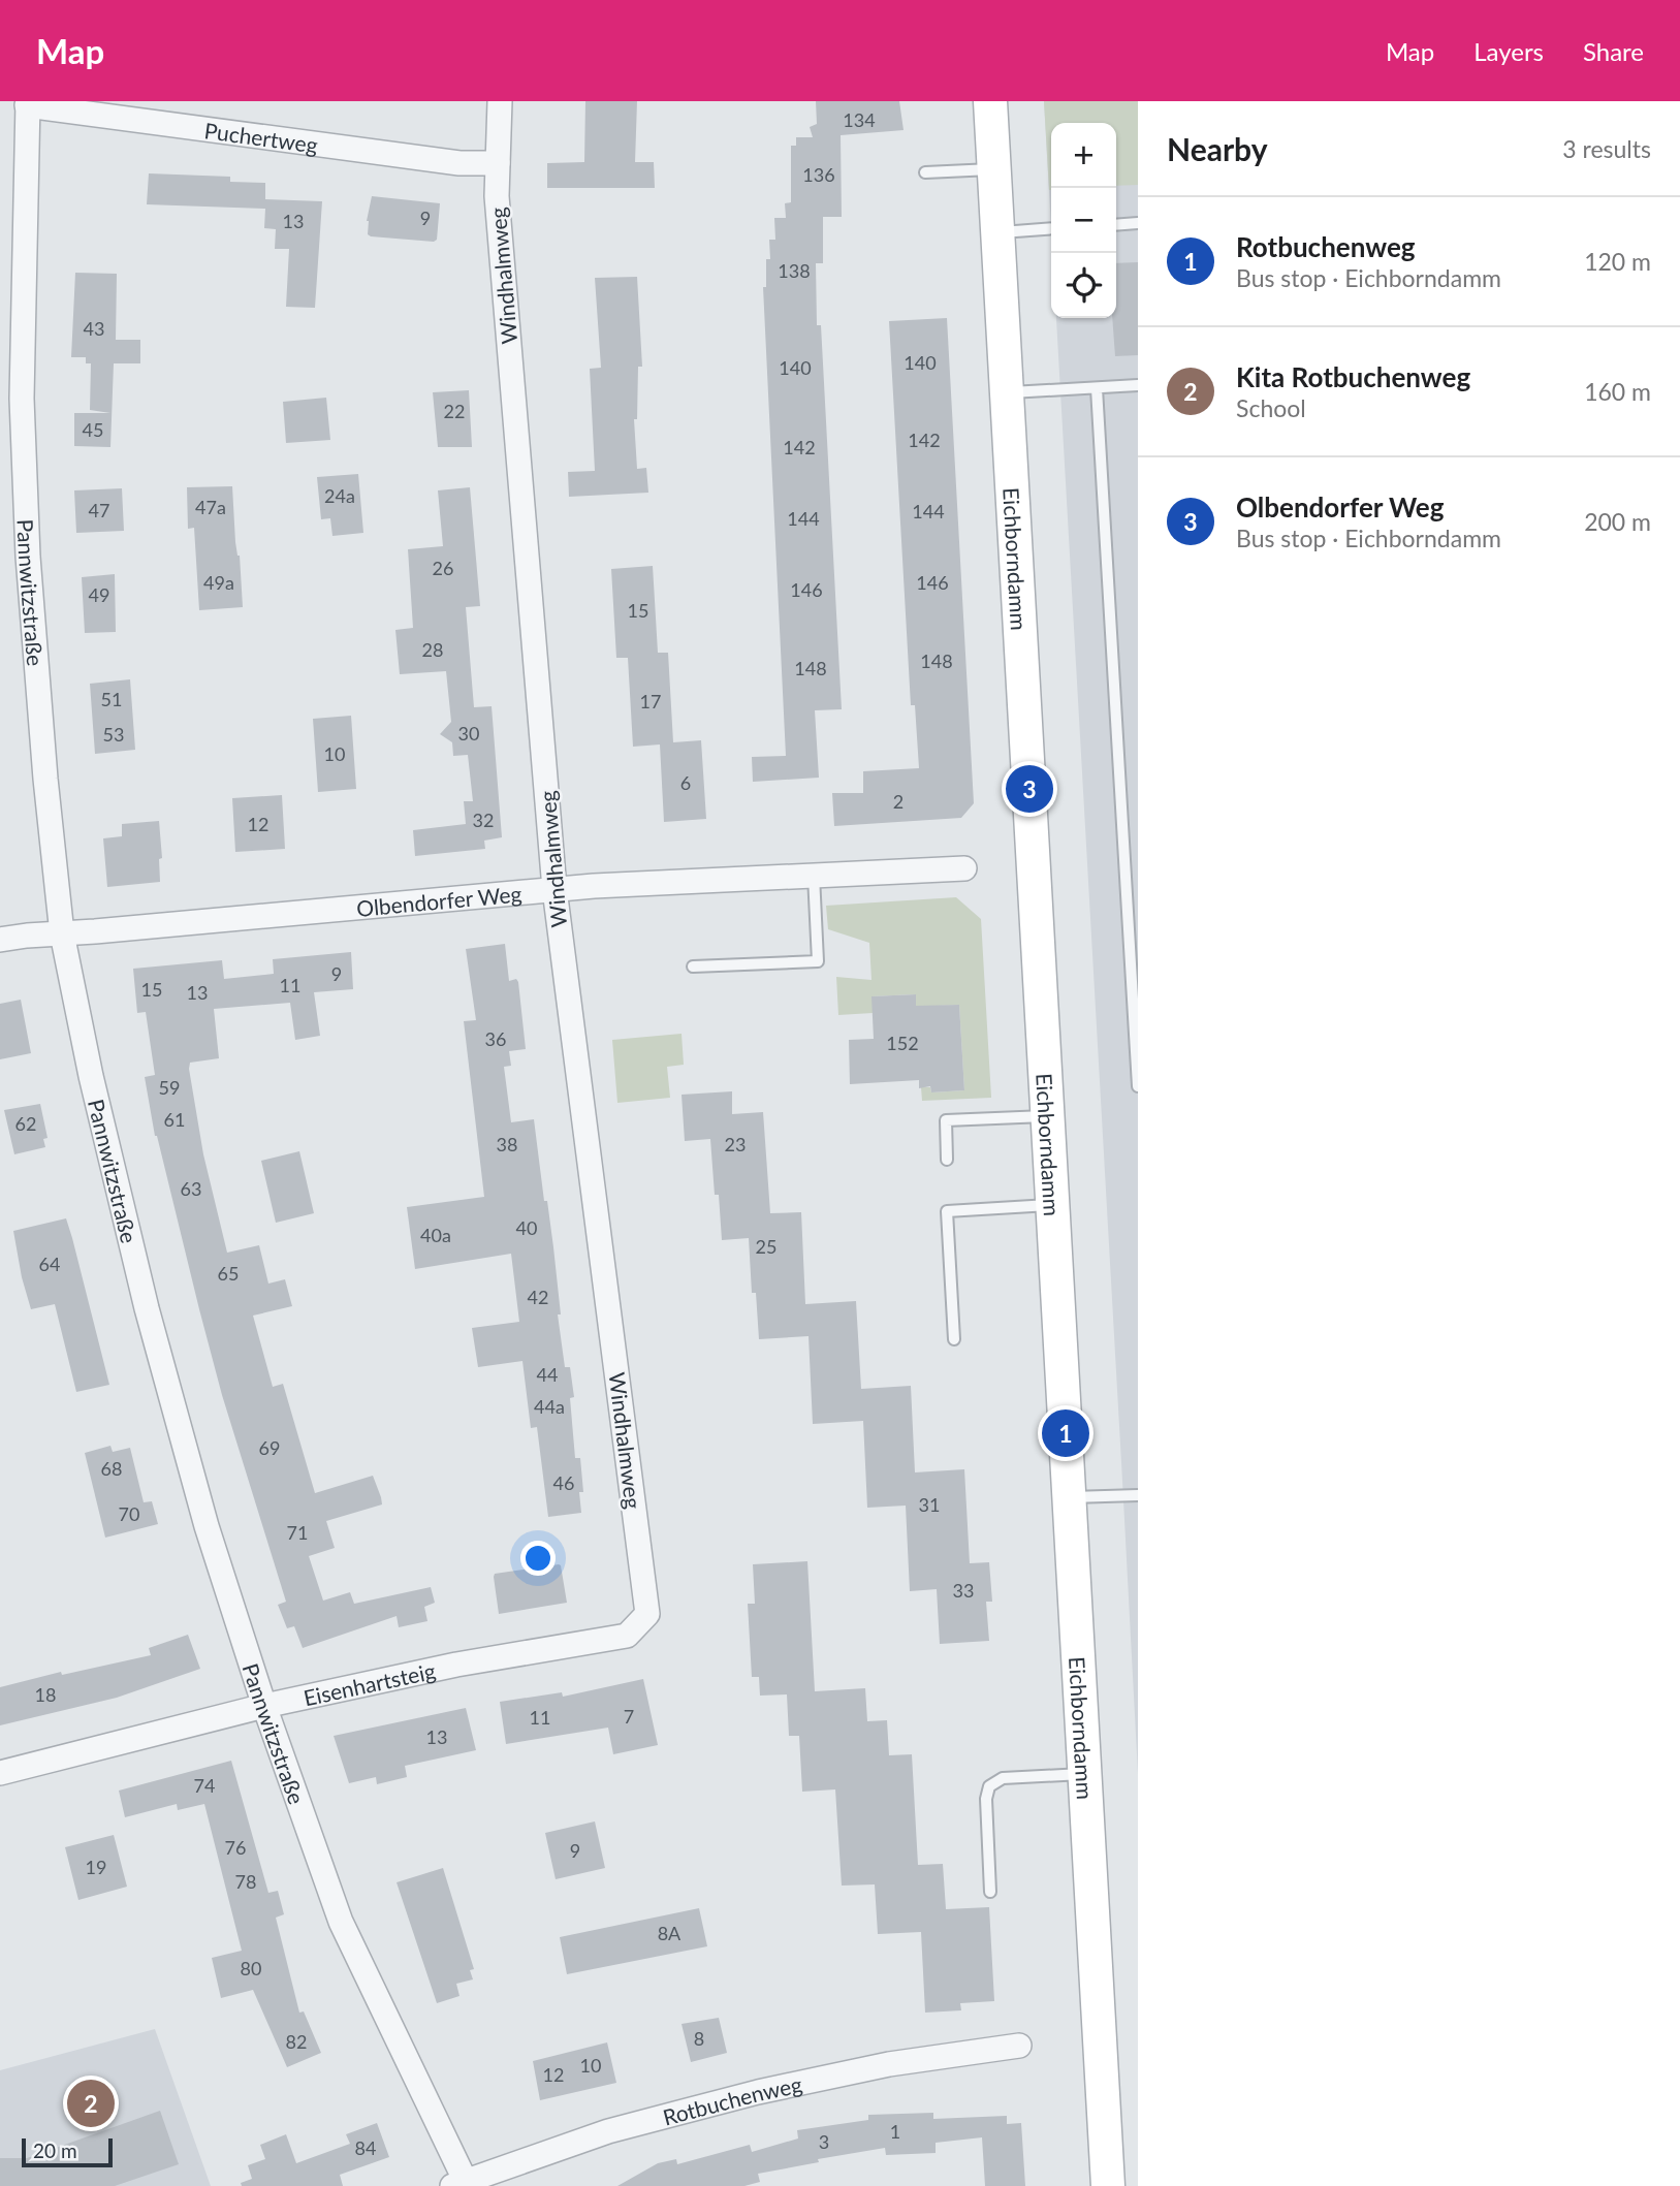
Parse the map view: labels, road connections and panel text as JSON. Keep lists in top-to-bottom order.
{
  "streets": {
    "main road": ["Eichborndamm"],
    "street": [
      "Puchertweg",
      "Windhalmweg",
      "Pannwitzstraße",
      "Olbendorfer Weg",
      "Eisenhartsteig",
      "Rotbuchenweg"
    ]
  },
  "crossings": [
    ["Puchertweg", "Windhalmweg"],
    ["Puchertweg", "Pannwitzstraße"],
    ["Windhalmweg", "Olbendorfer Weg"],
    ["Windhalmweg", "Eisenhartsteig"],
    ["Pannwitzstraße", "Olbendorfer Weg"],
    ["Pannwitzstraße", "Eisenhartsteig"],
    ["Pannwitzstraße", "Rotbuchenweg"]
  ],
  "house_numbers": [
    "134",
    "136",
    "9",
    "13",
    "138",
    "43",
    "140",
    "140",
    "22",
    "45",
    "142",
    "142",
    "24a",
    "47a",
    "47",
    "144",
    "144",
    "26",
    "49a",
    "146",
    "146",
    "49",
    "15",
    "28",
    "148",
    "148",
    "51",
    "17",
    "30",
    "53",
    "10",
    "6",
    "2",
    "32",
    "12",
    "9",
    "11",
    "15",
    "13",
    "36",
    "152",
    "59",
    "61",
    "62",
    "38",
    "23",
    "63",
    "40",
    "40a",
    "25",
    "64",
    "65",
    "42",
    "44",
    "44a",
    "69",
    "68",
    "46",
    "31",
    "70",
    "71",
    "33",
    "18",
    "7",
    "11",
    "13",
    "74",
    "76",
    "9",
    "19",
    "78",
    "8A",
    "80",
    "8",
    "82",
    "10",
    "12",
    "1",
    "3",
    "84"
  ],
  "scale_bar": "20 m",
  "page": {
    "header": "Map",
    "nav": ["Map", "Layers", "Share"],
    "heading": ["Nearby", "3 results"],
    "map_buttons": ["+", "−"],
    "list": [
      {
        "mark": "1",
        "name": "Rotbuchenweg",
        "note": "Bus stop · Eichborndamm",
        "value": "120 m"
      },
      {
        "mark": "2",
        "name": "Kita Rotbuchenweg",
        "note": "School",
        "value": "160 m"
      },
      {
        "mark": "3",
        "name": "Olbendorfer Weg",
        "note": "Bus stop · Eichborndamm",
        "value": "200 m"
      }
    ],
    "pins": ["3", "1", "2"],
    "scale": "20 m"
  }
}
